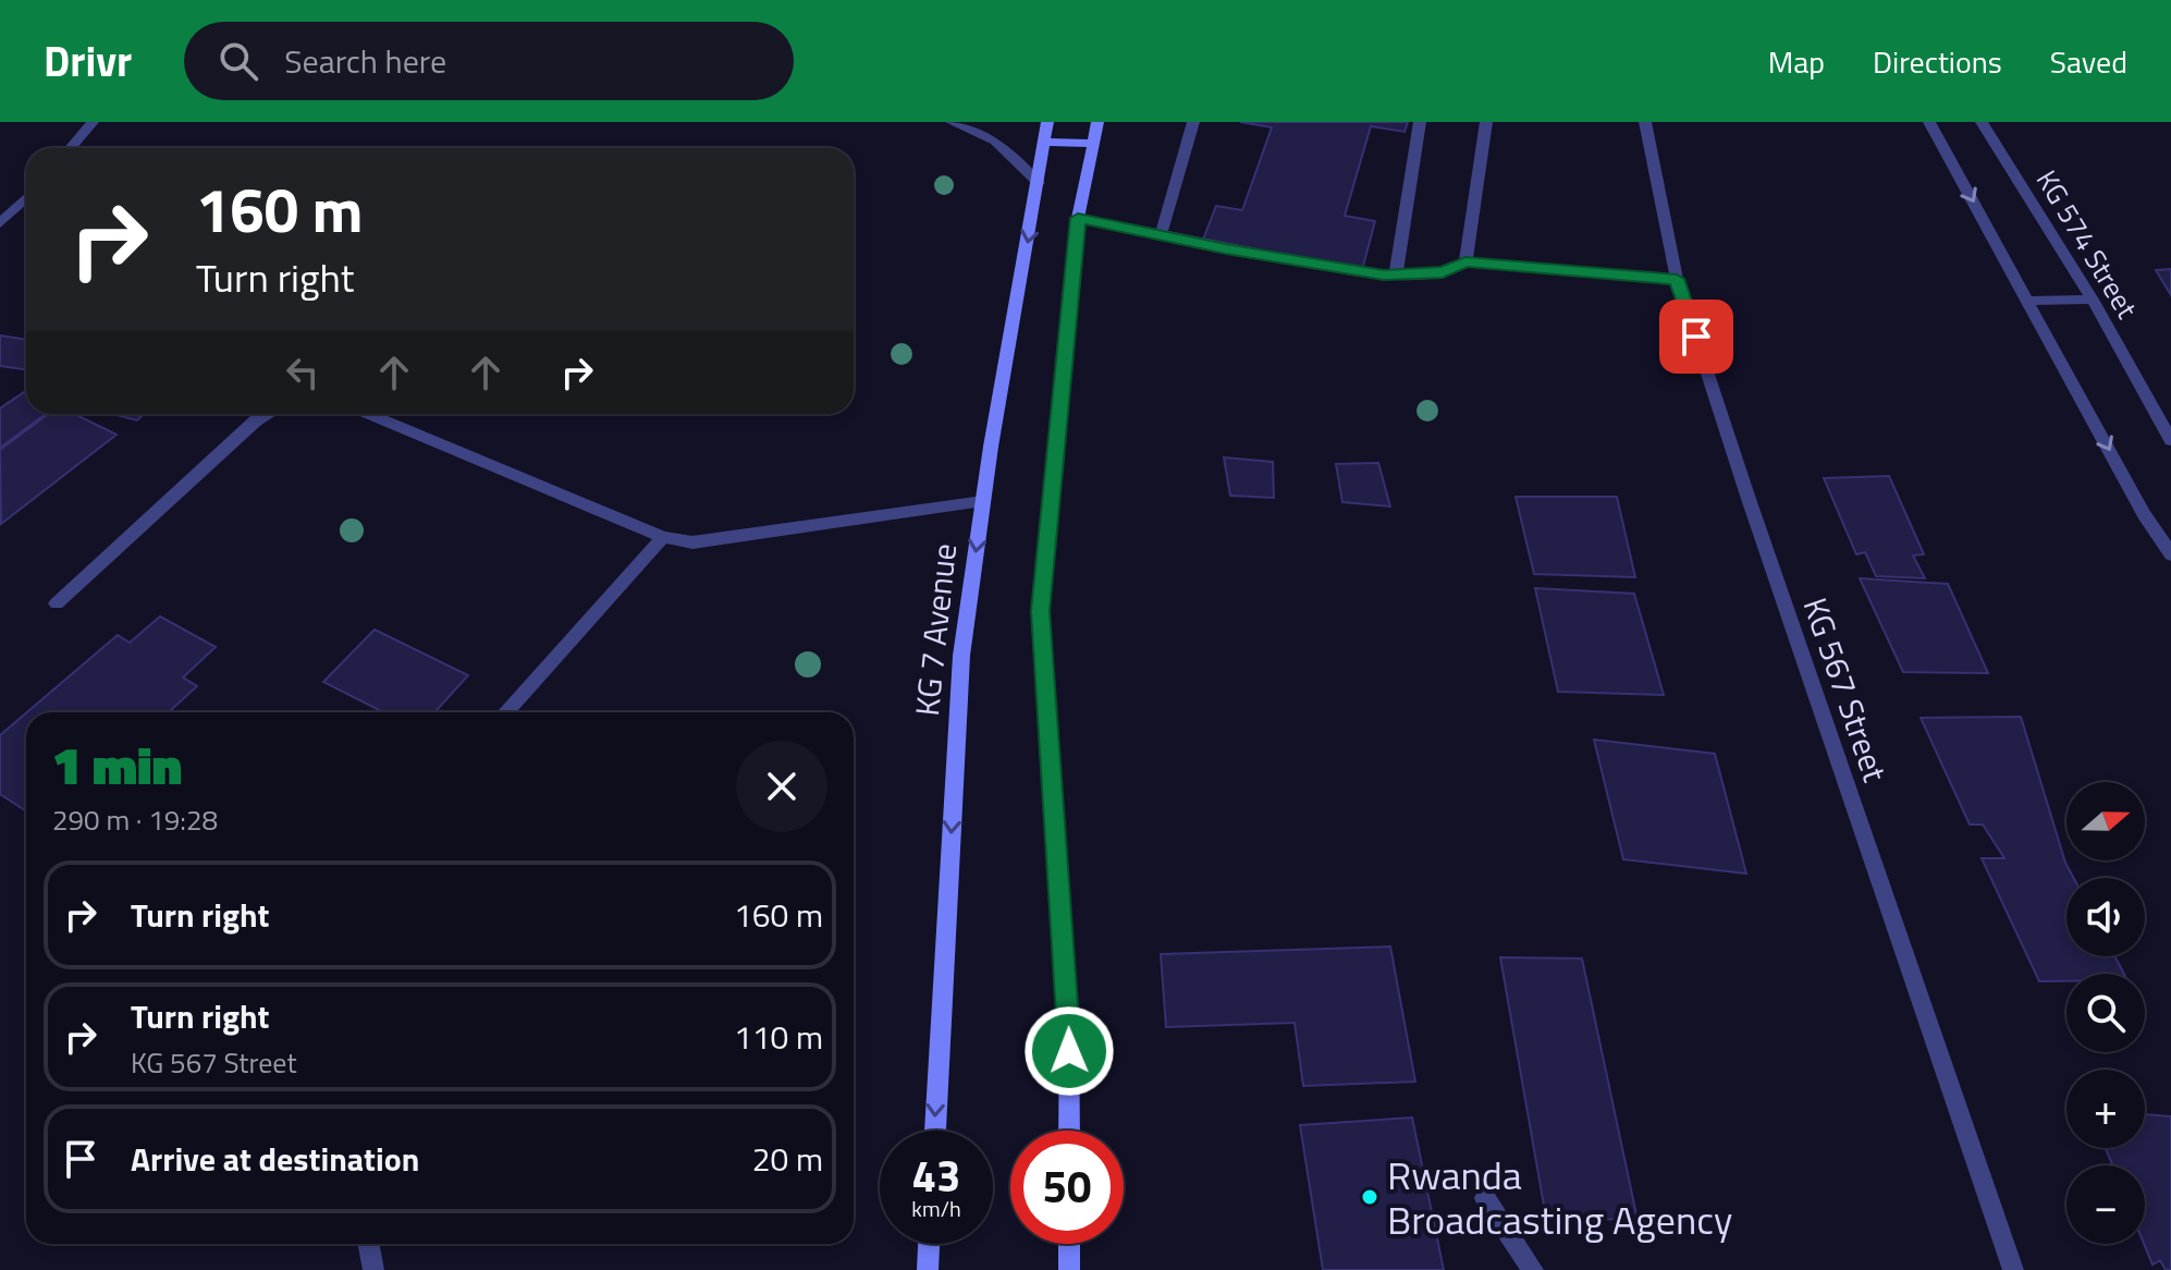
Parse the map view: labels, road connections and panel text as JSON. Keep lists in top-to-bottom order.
{
  "streets": {
    "main road": ["KG 7 Avenue"],
    "street": ["KG 574 Street", "KG 567 Street"]
  },
  "places": ["Rwanda Broadcasting Agency"],
  "north": "right",
  "page": {
    "header": "Drivr",
    "search": "Search here",
    "nav": ["Map", "Directions", "Saved"],
    "turn": ["160 m", "Turn right"],
    "heading": ["1 min", "290 m · 19:28"],
    "map_buttons": ["+", "−"],
    "list": [
      {
        "name": "Turn right",
        "value": "160 m"
      },
      {
        "name": "Turn right",
        "note": "KG 567 Street",
        "value": "110 m"
      },
      {
        "name": "Arrive at destination",
        "value": "20 m"
      }
    ],
    "speed": "43 km/h",
    "limit": "50"
  }
}
